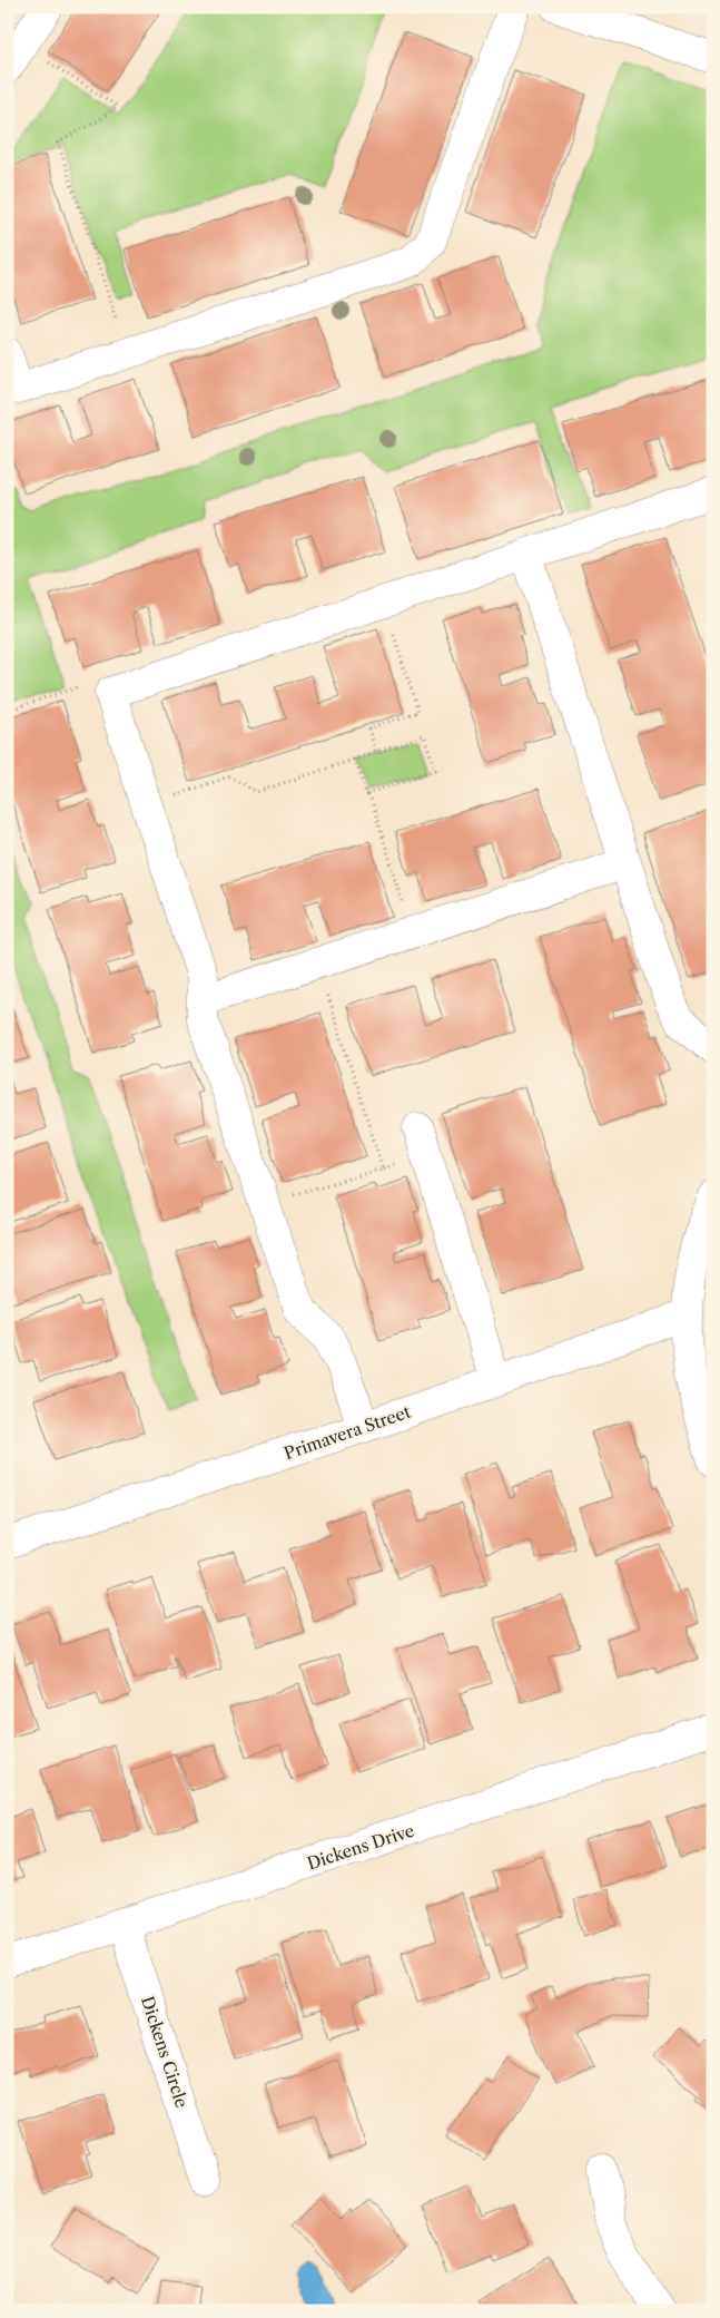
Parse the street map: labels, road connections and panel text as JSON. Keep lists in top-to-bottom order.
{
  "streets": {
    "street": ["Primavera Street", "Dickens Drive", "Dickens Circle"]
  },
  "crossings": [
    ["Dickens Drive", "Dickens Circle"]
  ]
}
